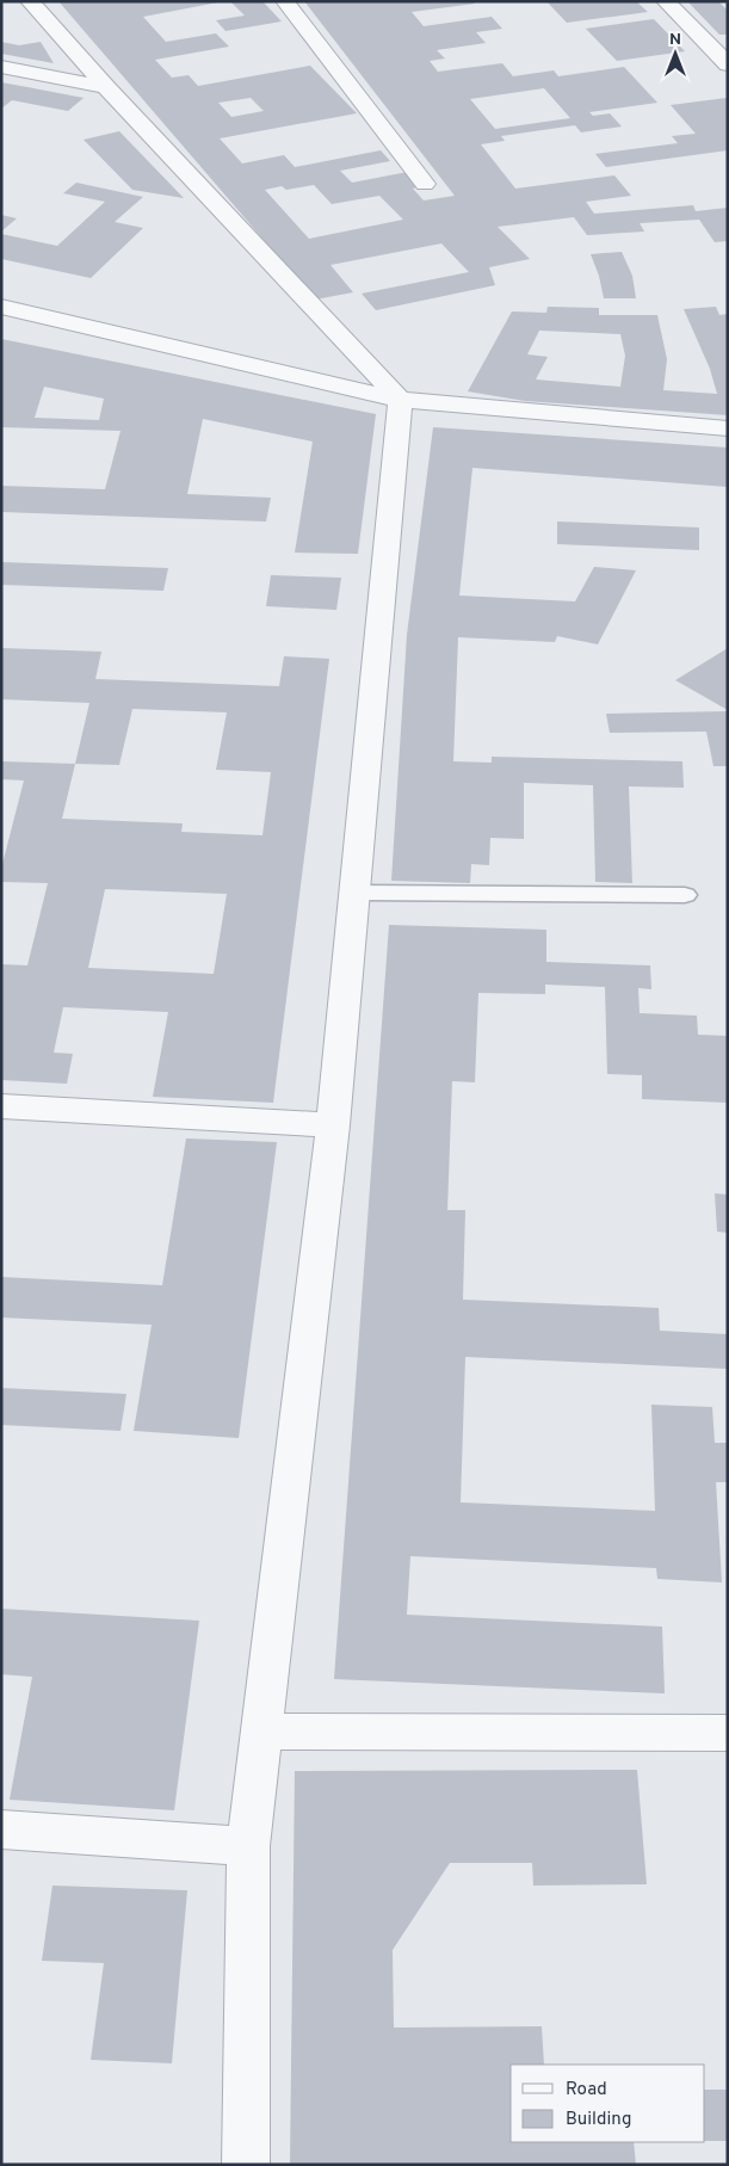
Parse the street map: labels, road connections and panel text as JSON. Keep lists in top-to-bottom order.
{
  "legend": ["Road", "Building"],
  "north": "top"
}
